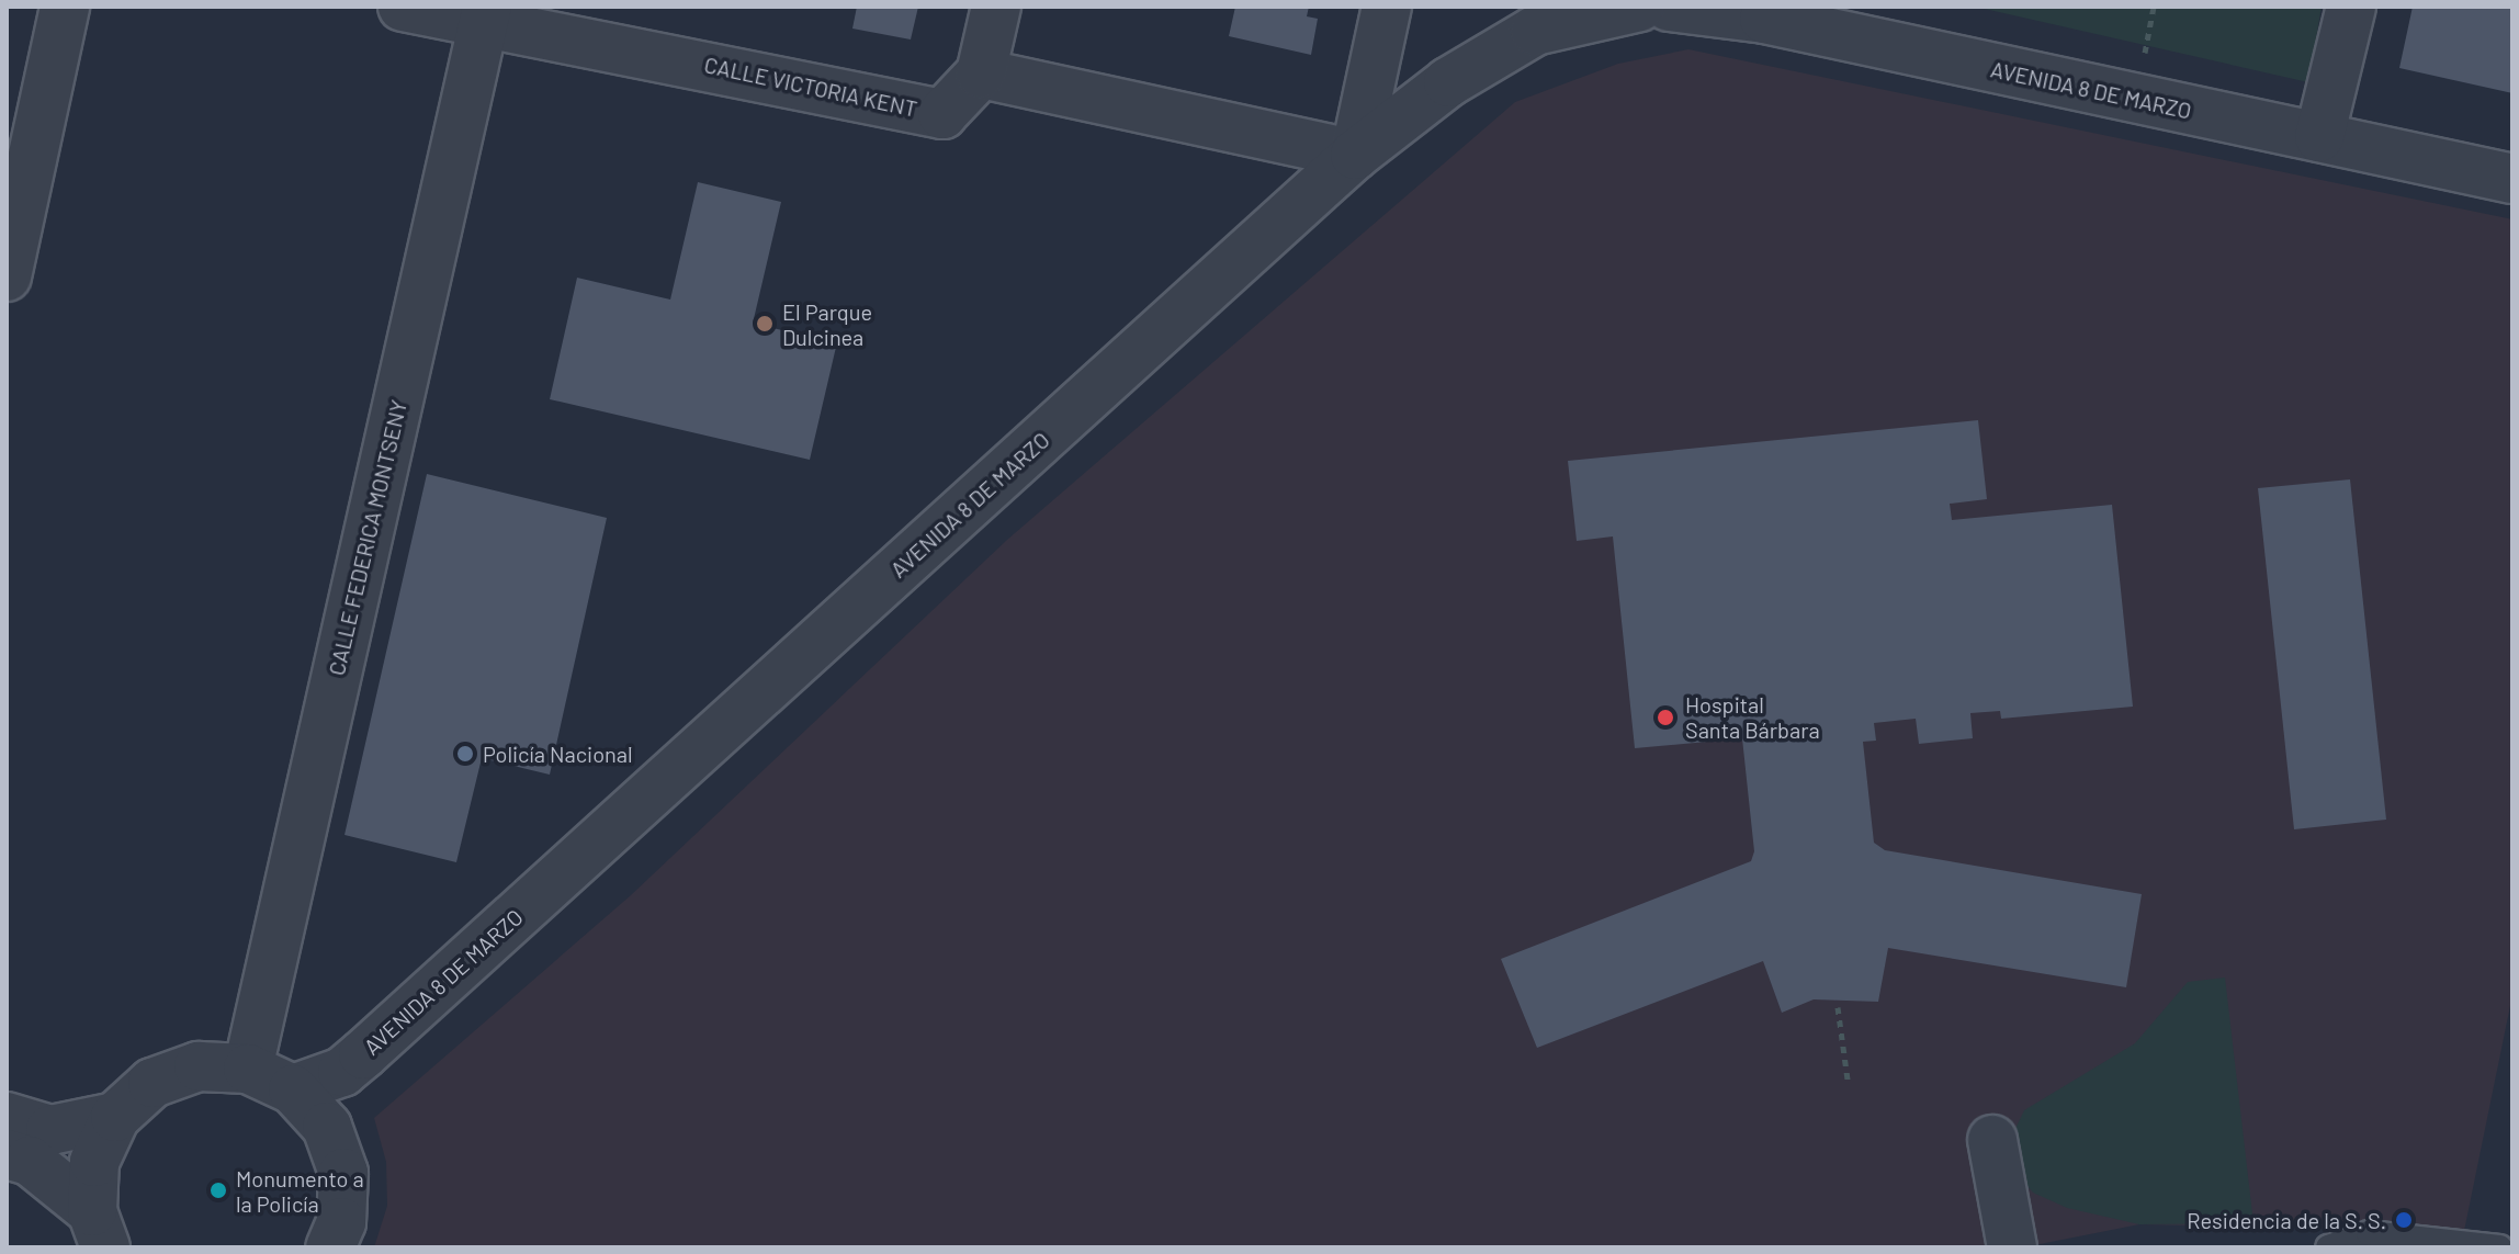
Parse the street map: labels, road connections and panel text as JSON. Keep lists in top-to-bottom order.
{
  "streets": {
    "street": ["CALLE VICTORIA KENT", "AVENIDA 8 DE MARZO", "CALLE FEDERICA MONTSENY"]
  },
  "crossings": [
    ["CALLE VICTORIA KENT", "CALLE FEDERICA MONTSENY"]
  ],
  "places": [
    "El Parque Dulcinea",
    "Hospital Santa Bárbara",
    "Policía Nacional",
    "Monumento a la Policía",
    "Residencia de la S. S."
  ]
}
